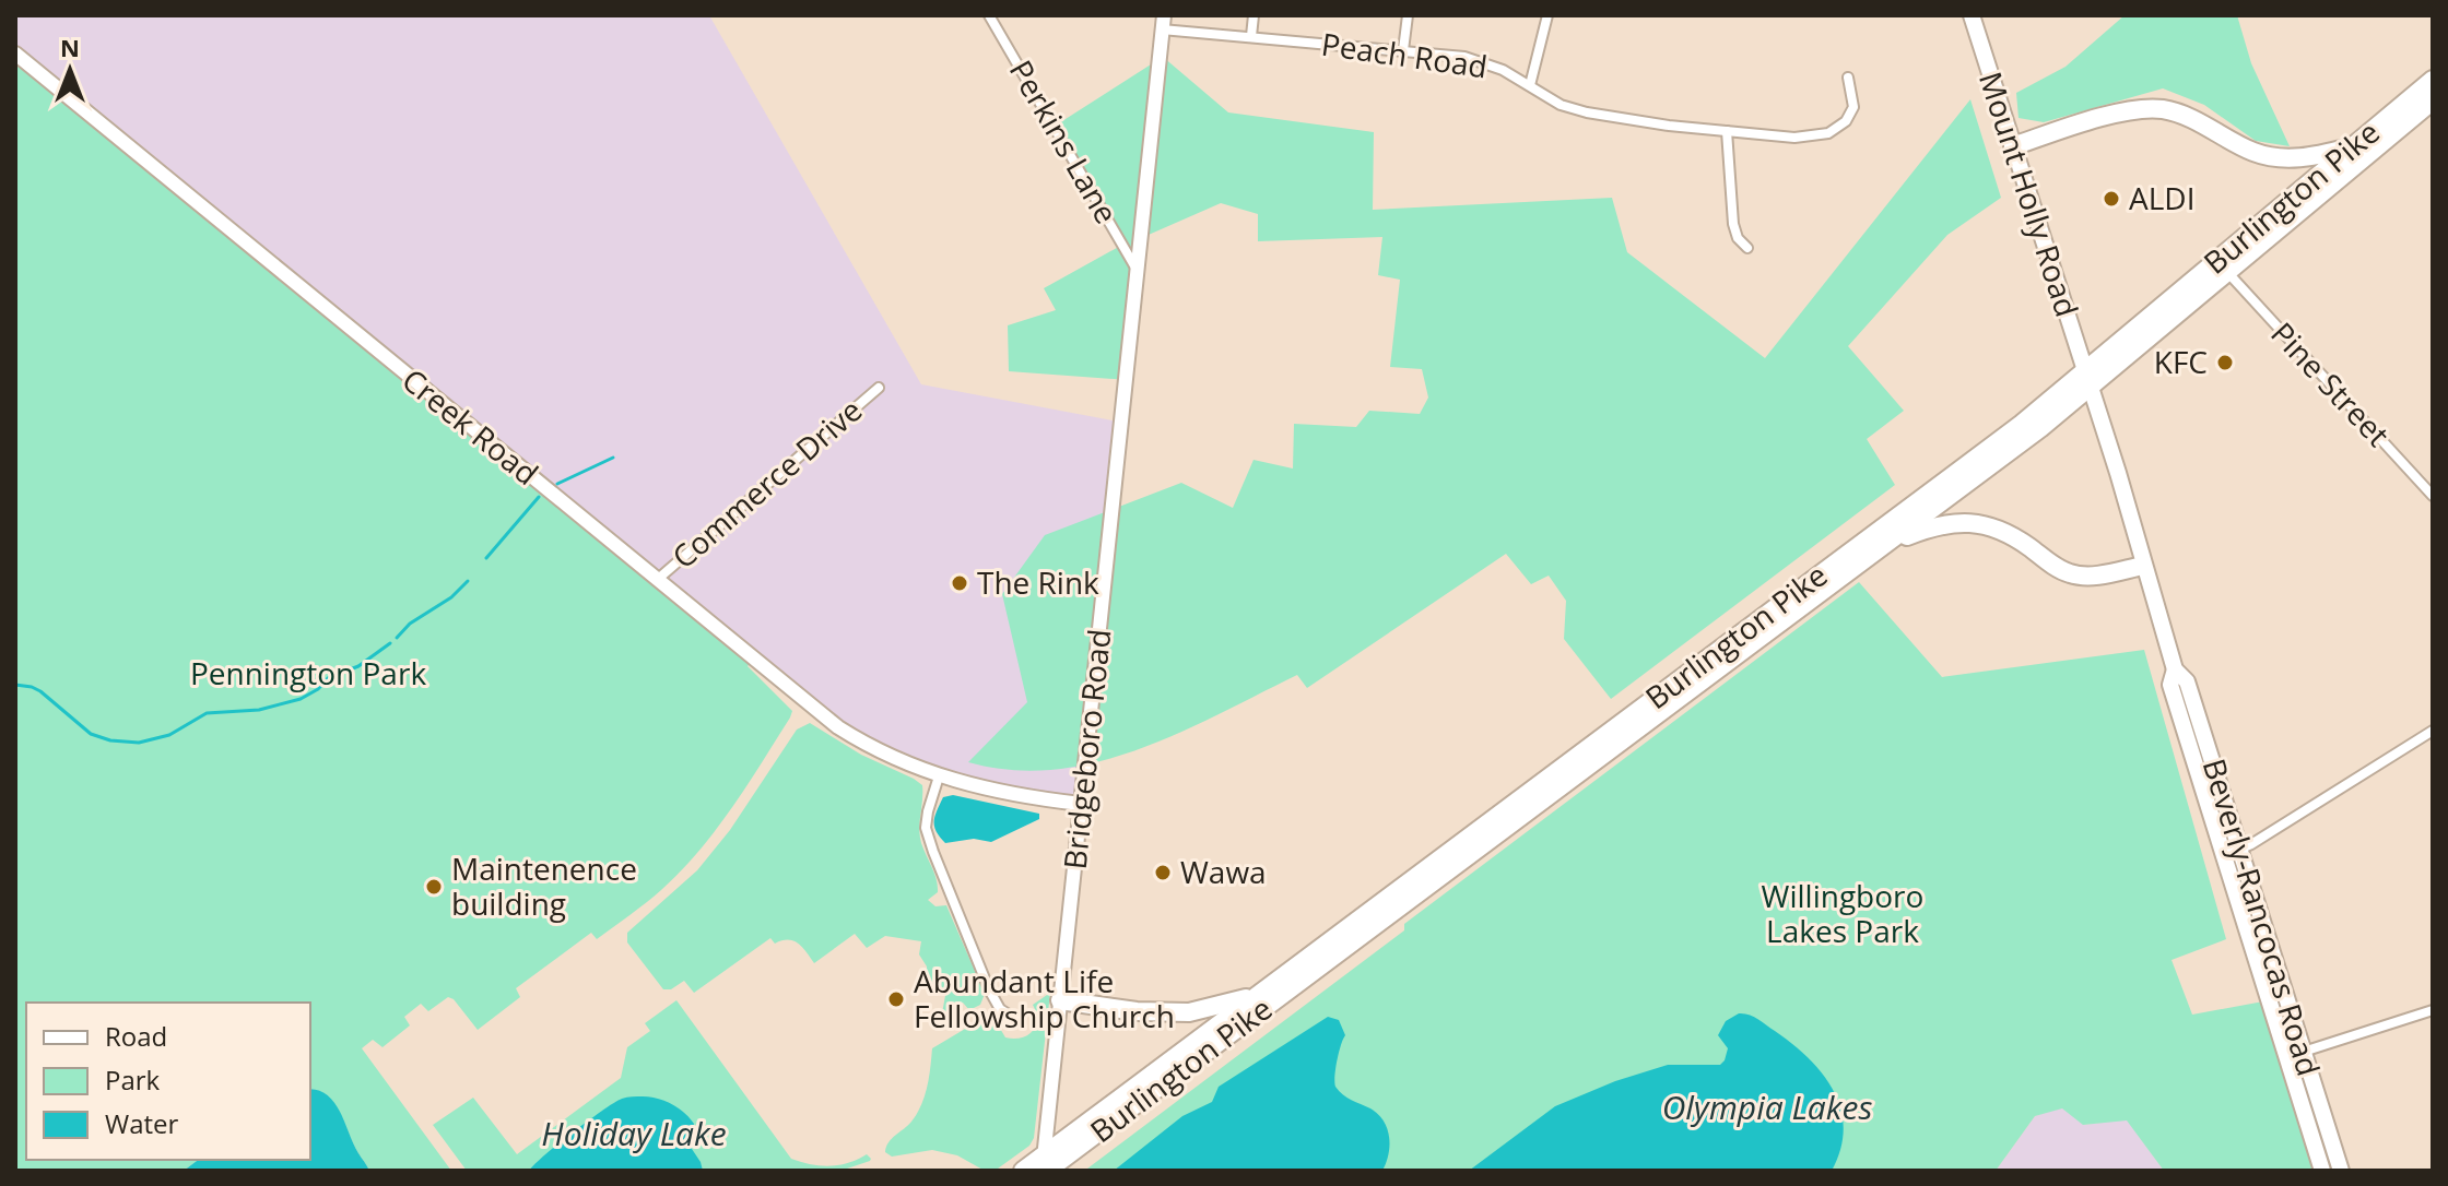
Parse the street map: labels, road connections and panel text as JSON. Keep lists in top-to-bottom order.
{
  "streets": {
    "highway": ["Burlington Pike"],
    "main road": ["Mount Holly Road", "Beverly-Rancocas Road"],
    "street": [
      "Peach Road",
      "Perkins Lane",
      "Pine Street",
      "Creek Road",
      "Commerce Drive",
      "Bridgeboro Road"
    ]
  },
  "crossings": [
    ["Peach Road", "Bridgeboro Road"],
    ["Perkins Lane", "Bridgeboro Road"],
    ["Mount Holly Road", "Burlington Pike"],
    ["Mount Holly Road", "Beverly-Rancocas Road"],
    ["Burlington Pike", "Pine Street"],
    ["Burlington Pike", "Bridgeboro Road"],
    ["Burlington Pike", "Beverly-Rancocas Road"],
    ["Creek Road", "Commerce Drive"],
    ["Creek Road", "Bridgeboro Road"]
  ],
  "water": ["Olympia Lakes", "Holiday Lake"],
  "parks": ["Pennington Park", "Willingboro Lakes Park"],
  "places": [
    "ALDI",
    "KFC",
    "The Rink",
    "Wawa",
    "Maintenence building",
    "Abundant Life Fellowship Church"
  ],
  "legend": ["Road", "Park", "Water"],
  "north": "top"
}
